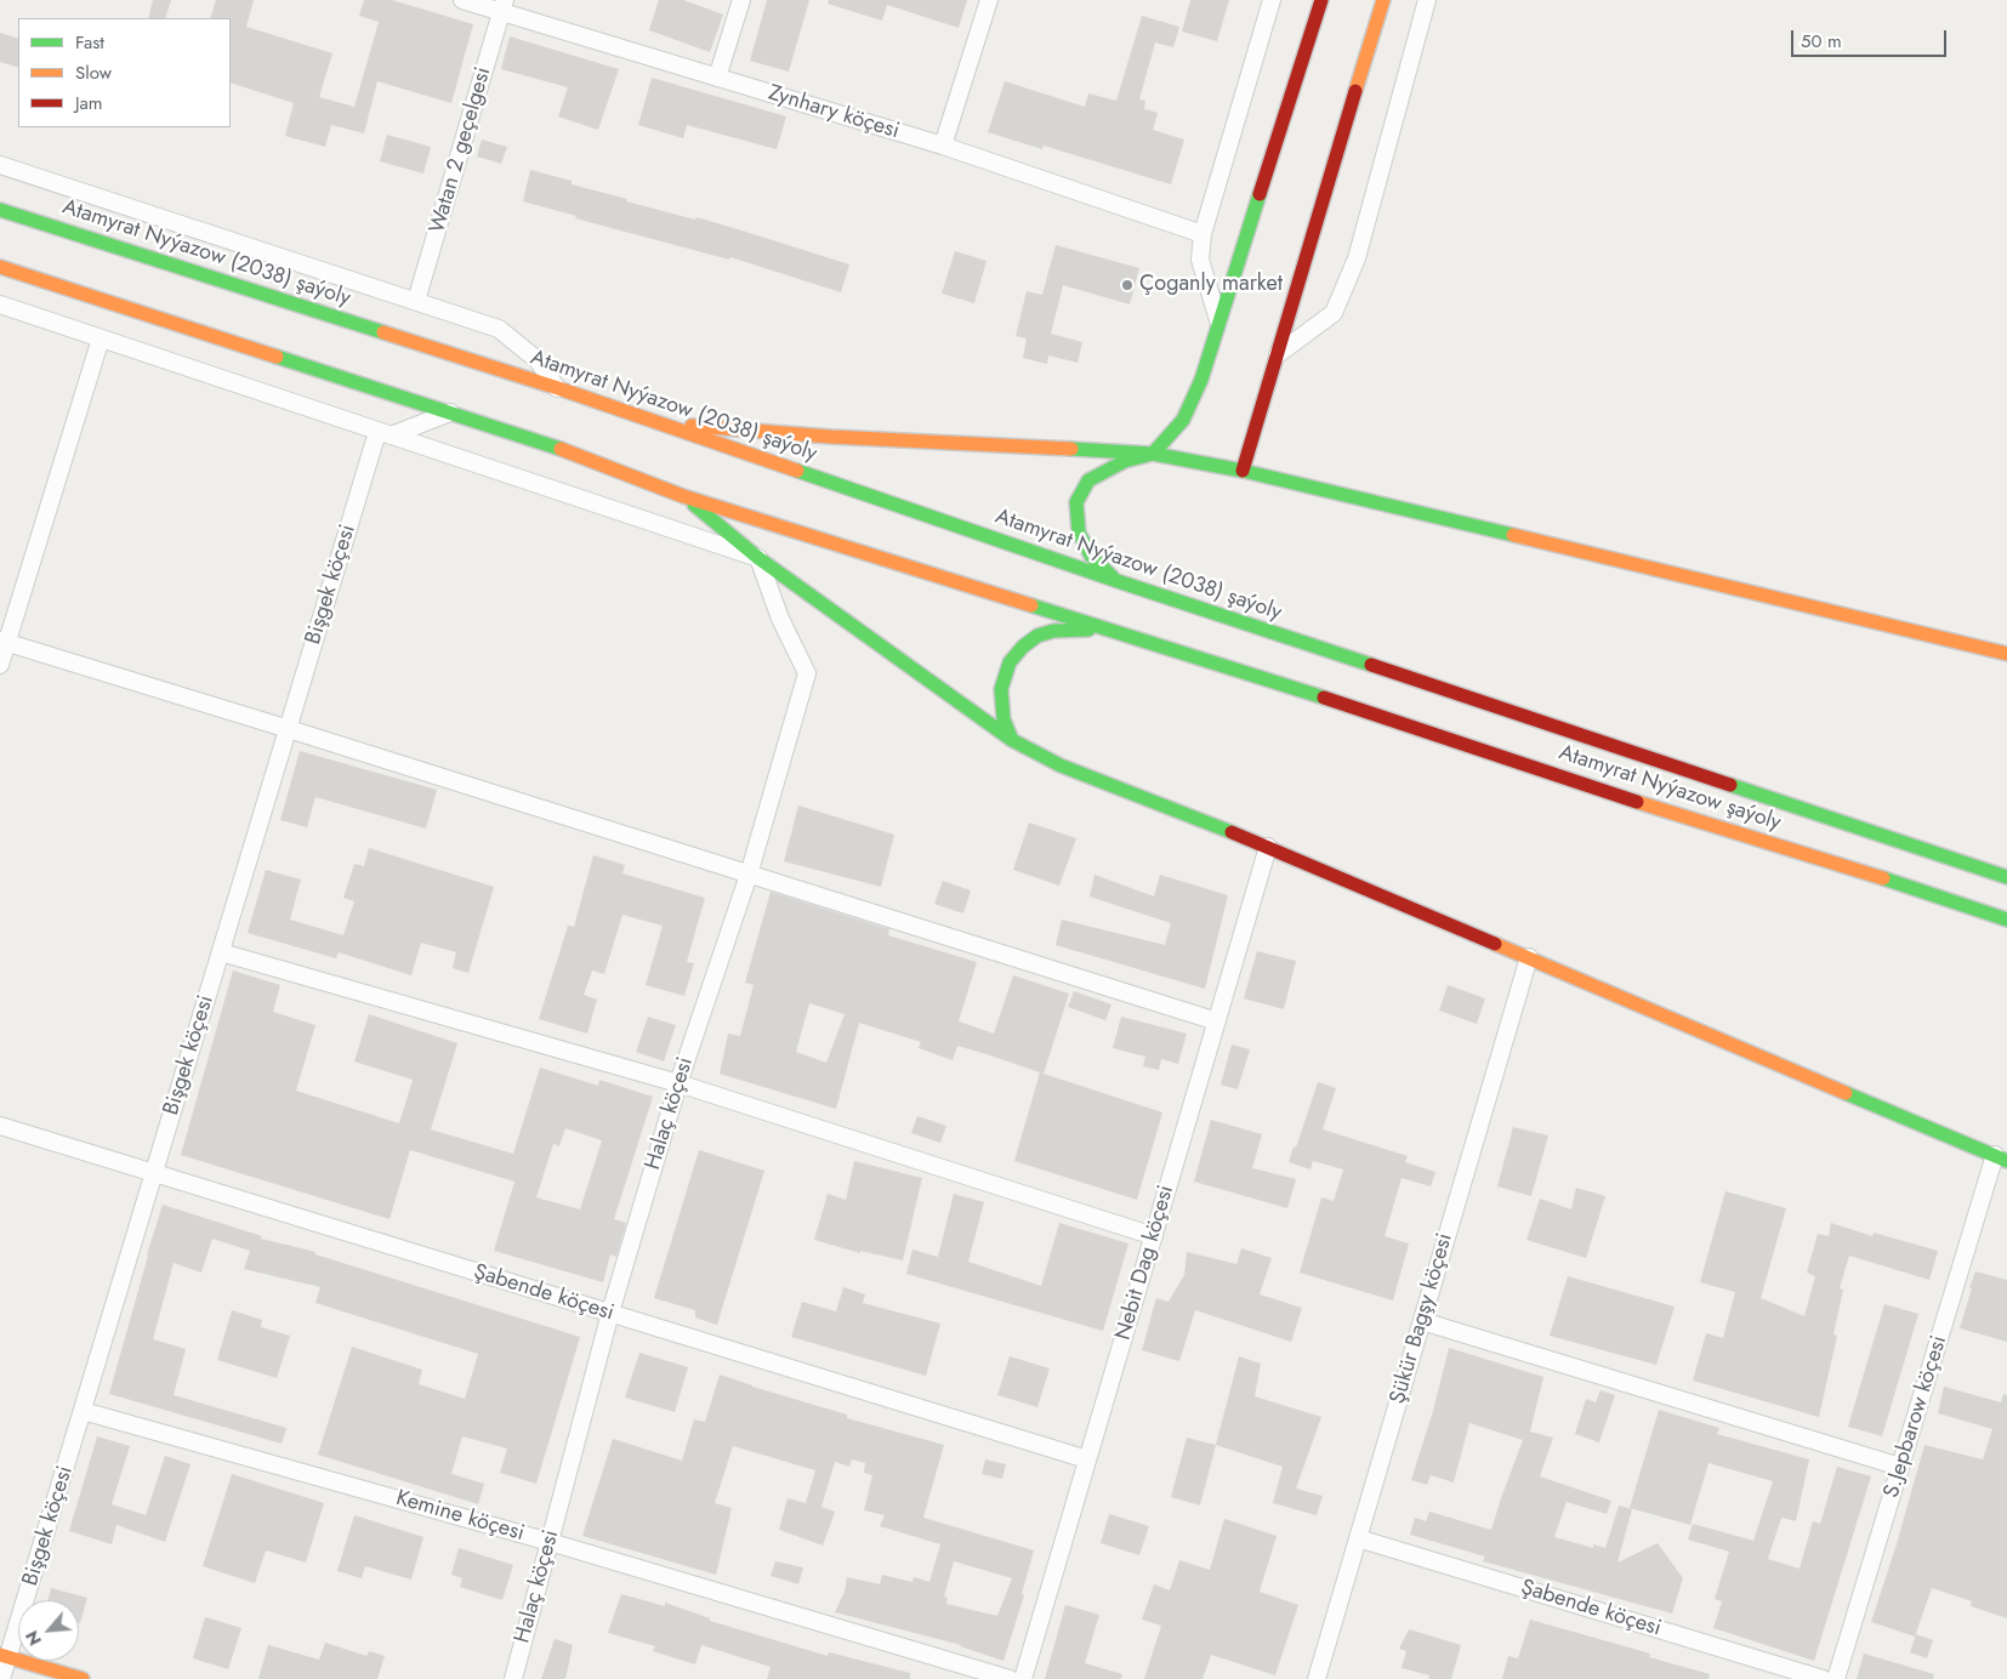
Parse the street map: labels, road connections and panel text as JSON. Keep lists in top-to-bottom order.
{
  "streets": {
    "main road": ["Atamyrat Nyýazow (2038) şaýoly", "Atamyrat Nyýazow şaýoly"],
    "street": [
      "Zynhary köçesi",
      "Watan 2 geçelgesi",
      "Bişgek köçesi",
      "Halaç köçesi",
      "Nebit Dag köçesi",
      "Şabende köçesi",
      "Şükür Bagşy köçesi",
      "S.Jepbarow köçesi",
      "Kemine köçesi"
    ]
  },
  "crossings": [
    ["Zynhary köçesi", "Watan 2 geçelgesi"],
    ["Atamyrat Nyýazow (2038) şaýoly", "Atamyrat Nyýazow şaýoly"],
    ["Bişgek köçesi", "Şabende köçesi"],
    ["Bişgek köçesi", "Kemine köçesi"],
    ["Halaç köçesi", "Şabende köçesi"],
    ["Halaç köçesi", "Kemine köçesi"],
    ["Nebit Dag köçesi", "Şabende köçesi"],
    ["Şabende köçesi", "Şükür Bagşy köçesi"]
  ],
  "places": ["Çoganly market"],
  "legend": ["Fast", "Slow", "Jam"],
  "scale_bar": "50 m",
  "north": "bottom left"
}
